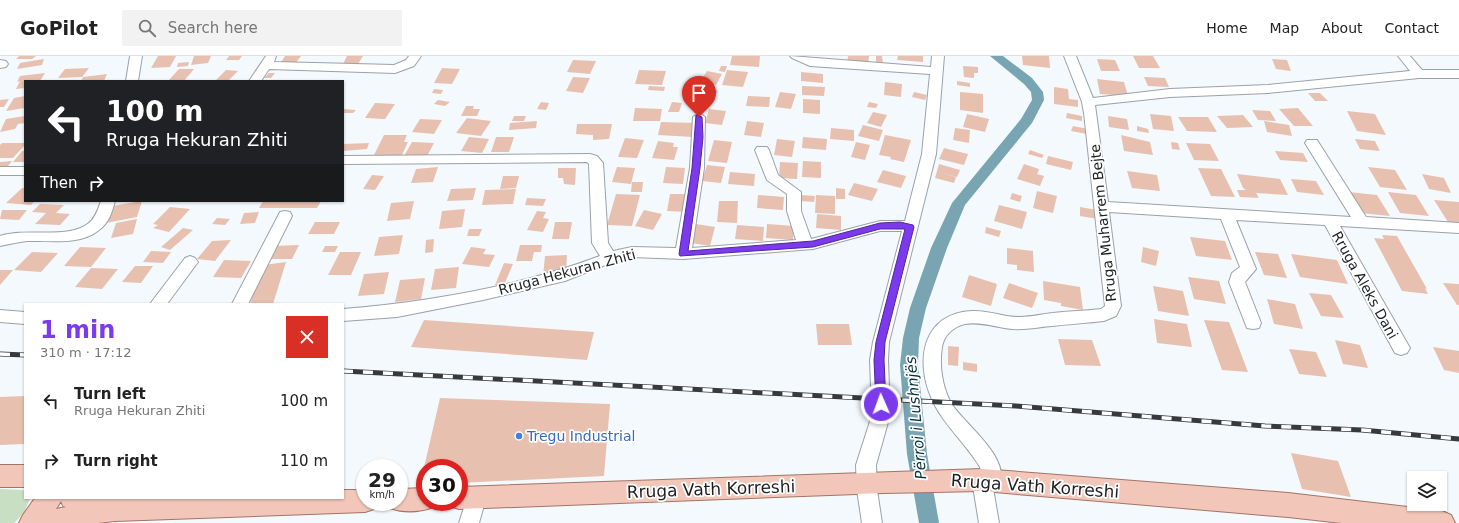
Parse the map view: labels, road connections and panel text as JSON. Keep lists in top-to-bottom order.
{
  "streets": {
    "main road": ["Rruga Vath Korreshi"],
    "street": ["Rruga Muharrem Bejte", "Rruga Hekuran Zhiti", "Rruga Aleks Dani"]
  },
  "crossings": [
    ["Rruga Muharrem Bejte", "Rruga Aleks Dani"],
    ["Rruga Muharrem Bejte", "Rruga Vath Korreshi"]
  ],
  "water": ["Përroi i Lushnjës"],
  "places": ["Tregu Industrial"],
  "page": {
    "header": "GoPilot",
    "search": "Search here",
    "nav": [
      "Home",
      "Map",
      "About",
      "Contact"
    ],
    "turn": ["100 m", "Rruga Hekuran Zhiti"],
    "then": "Then",
    "heading": ["1 min", "310 m · 17:12"],
    "list": [
      {
        "name": "Turn left",
        "note": "Rruga Hekuran Zhiti",
        "value": "100 m"
      },
      {
        "name": "Turn right",
        "value": "110 m"
      }
    ],
    "speed": "29 km/h",
    "limit": "30"
  }
}
